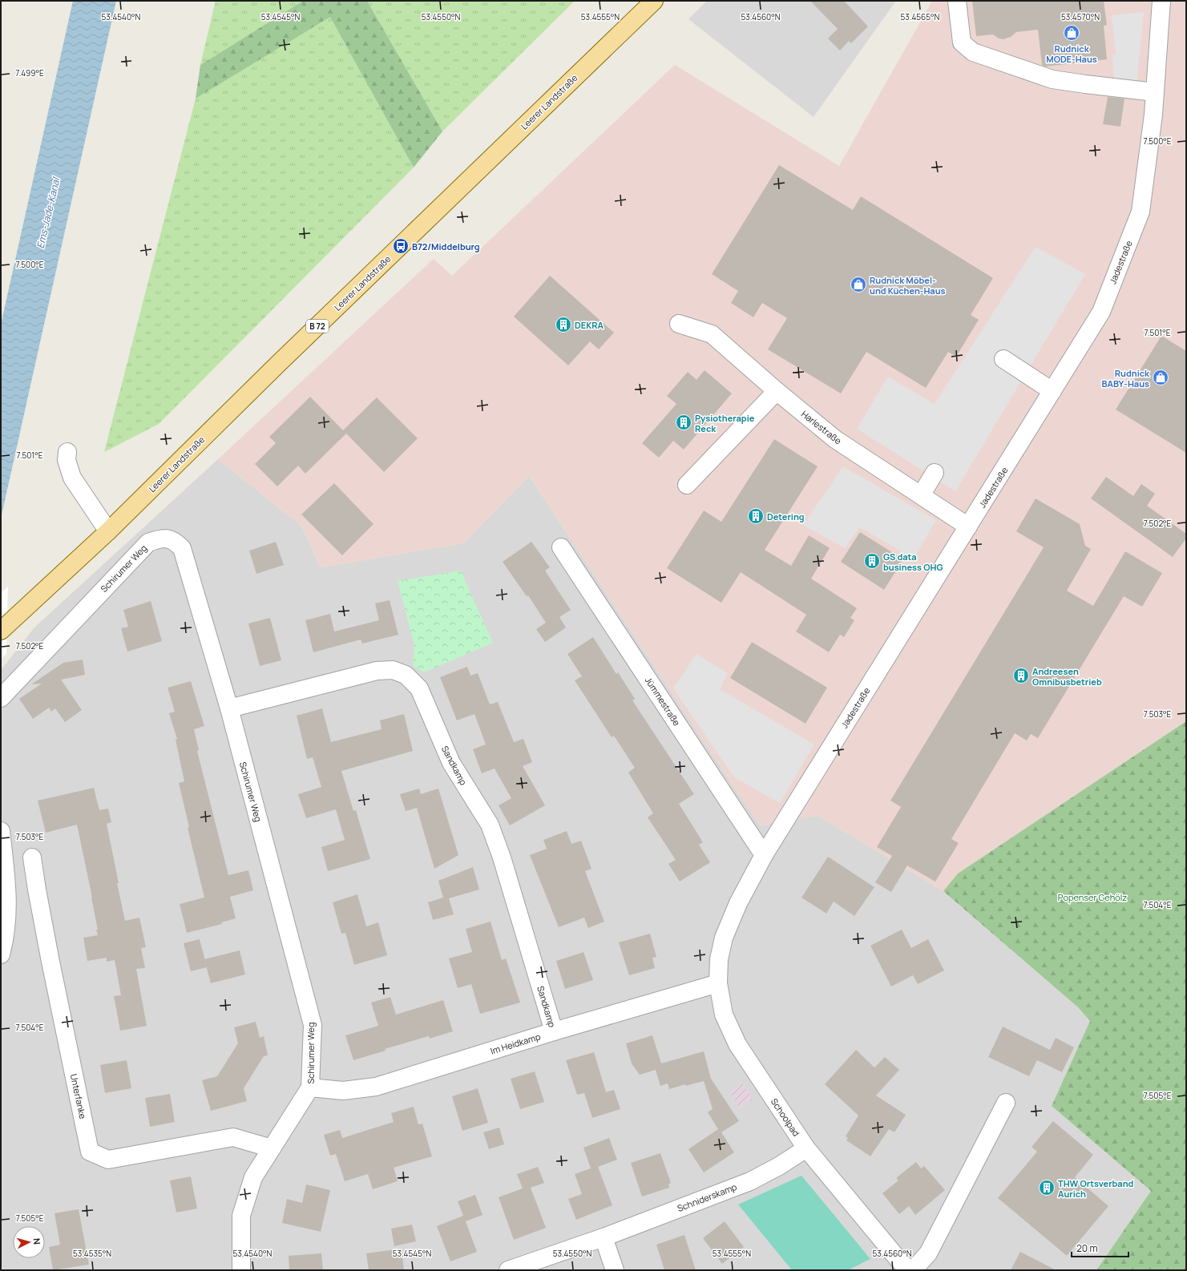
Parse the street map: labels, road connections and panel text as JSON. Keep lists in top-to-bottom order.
{
  "streets": {
    "main road": ["Leerer Landstraße", "B 72"],
    "street": [
      "Jadestraße",
      "Harlestraße",
      "Schirumer Weg",
      "Jümmestraße",
      "Sandkamp",
      "Im Heidkamp",
      "Unterfanke",
      "Schoolpad",
      "Schniderskamp"
    ]
  },
  "crossings": [
    ["Jadestraße", "Harlestraße"],
    ["Jadestraße", "Jümmestraße"],
    ["Jadestraße", "Schoolpad"],
    ["Schirumer Weg", "Sandkamp"],
    ["Schirumer Weg", "Im Heidkamp"],
    ["Schirumer Weg", "Unterfanke"],
    ["Sandkamp", "Im Heidkamp"],
    ["Im Heidkamp", "Schoolpad"],
    ["Schoolpad", "Schniderskamp"]
  ],
  "water": ["Ems-Jade-Kanal"],
  "parks": ["Popenser Gehölz"],
  "places": {
    "shop": ["Rudnick MODE-Haus", "Rudnick Möbel- und Küchen-Haus", "Rudnick BABY-Haus"],
    "bus stop": ["B72/Middelburg"],
    "building": [
      "DEKRA",
      "Pysiotherapie Reck",
      "Detering",
      "GS data business OHG",
      "Andreesen Omnibusbetrieb",
      "THW Ortsverband Aurich"
    ]
  },
  "scale_bar": "20 m",
  "north": "right",
  "coordinates": [
    "53.4540°N",
    "53.4545°N",
    "53.4550°N",
    "53.4555°N",
    "53.4560°N",
    "53.4565°N",
    "53.4570°N",
    "7.499°E",
    "7.500°E",
    "7.501°E",
    "7.502°E",
    "7.503°E",
    "7.504°E",
    "7.505°E",
    "53.4535°N"
  ]
}
